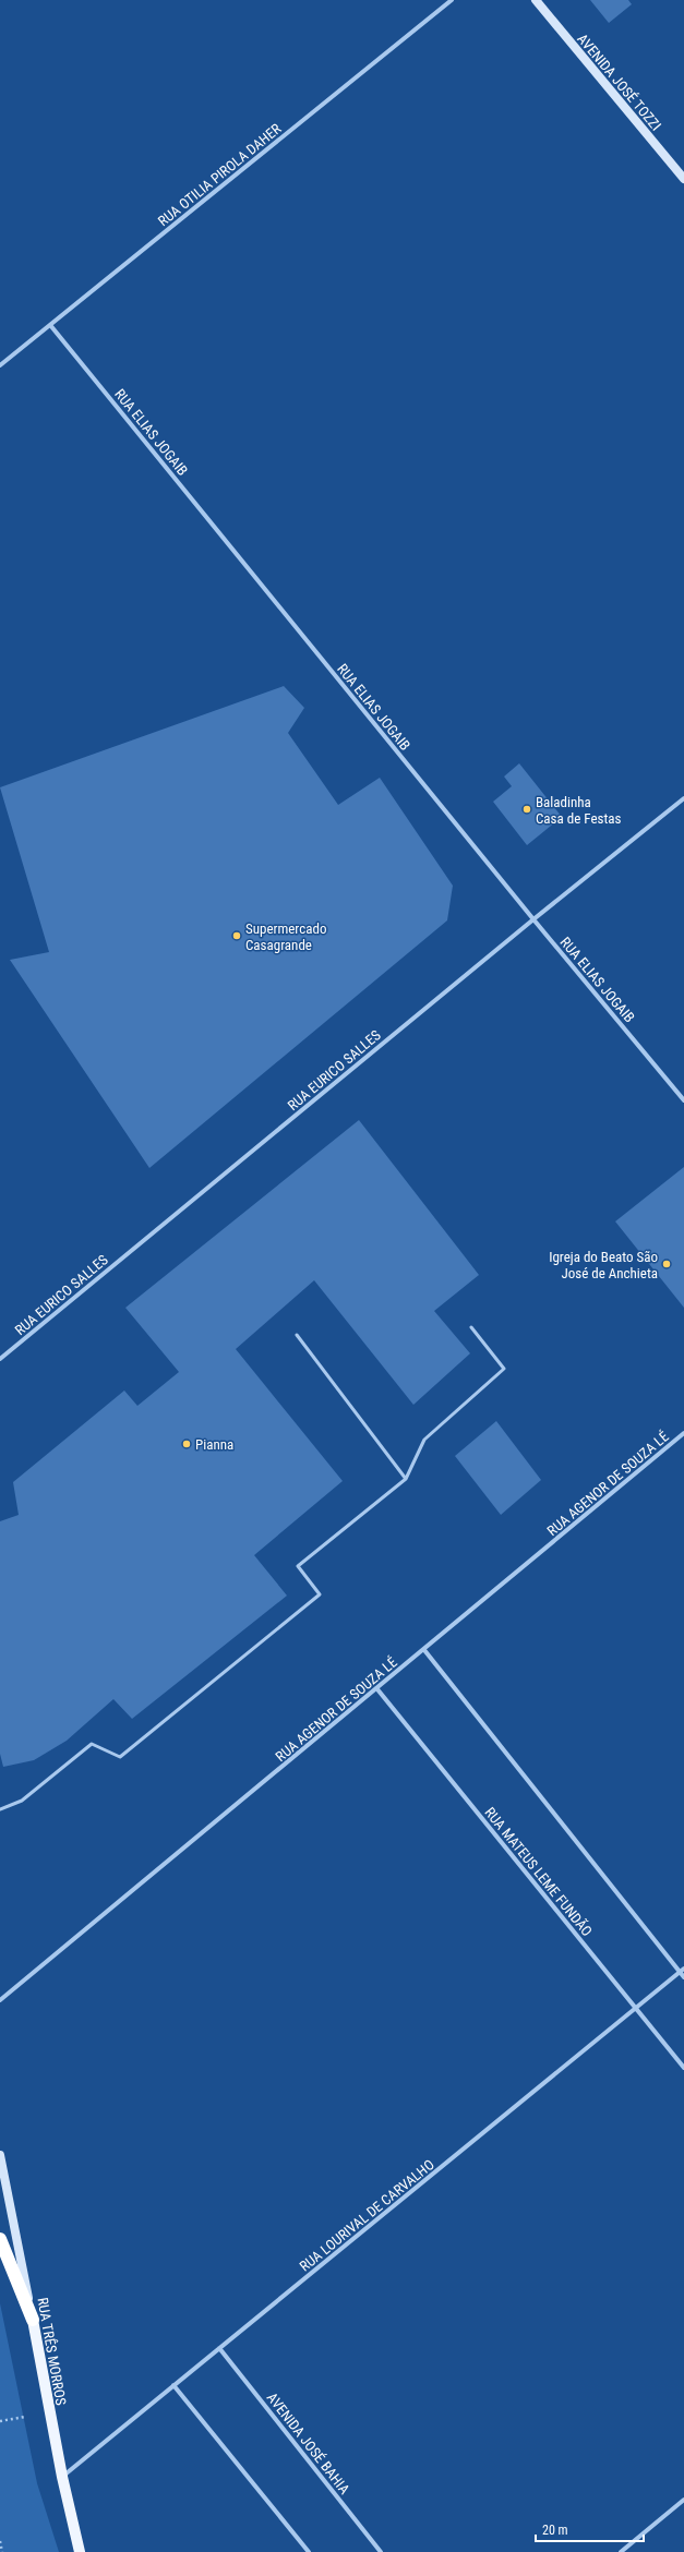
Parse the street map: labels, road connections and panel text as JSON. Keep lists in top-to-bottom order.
{
  "streets": {
    "main road": ["RUA TRÊS MORROS"],
    "street": [
      "AVENIDA JOSÉ TOZZI",
      "RUA OTILIA PIROLA DAHER",
      "RUA ELIAS JOGAIB",
      "RUA EURICO SALLES",
      "RUA AGENOR DE SOUZA LÉ",
      "RUA MATEUS LEME FUNDÃO",
      "RUA LOURIVAL DE CARVALHO",
      "AVENIDA JOSÉ BAHIA"
    ]
  },
  "crossings": [
    ["RUA OTILIA PIROLA DAHER", "RUA ELIAS JOGAIB"],
    ["RUA ELIAS JOGAIB", "RUA EURICO SALLES"],
    ["RUA AGENOR DE SOUZA LÉ", "RUA MATEUS LEME FUNDÃO"],
    ["RUA MATEUS LEME FUNDÃO", "RUA LOURIVAL DE CARVALHO"],
    ["RUA LOURIVAL DE CARVALHO", "RUA TRÊS MORROS"],
    ["RUA LOURIVAL DE CARVALHO", "AVENIDA JOSÉ BAHIA"]
  ],
  "places": [
    "Baladinha Casa de Festas",
    "Supermercado Casagrande",
    "Igreja do Beato São José de Anchieta",
    "Pianna"
  ],
  "scale_bar": "20 m"
}
